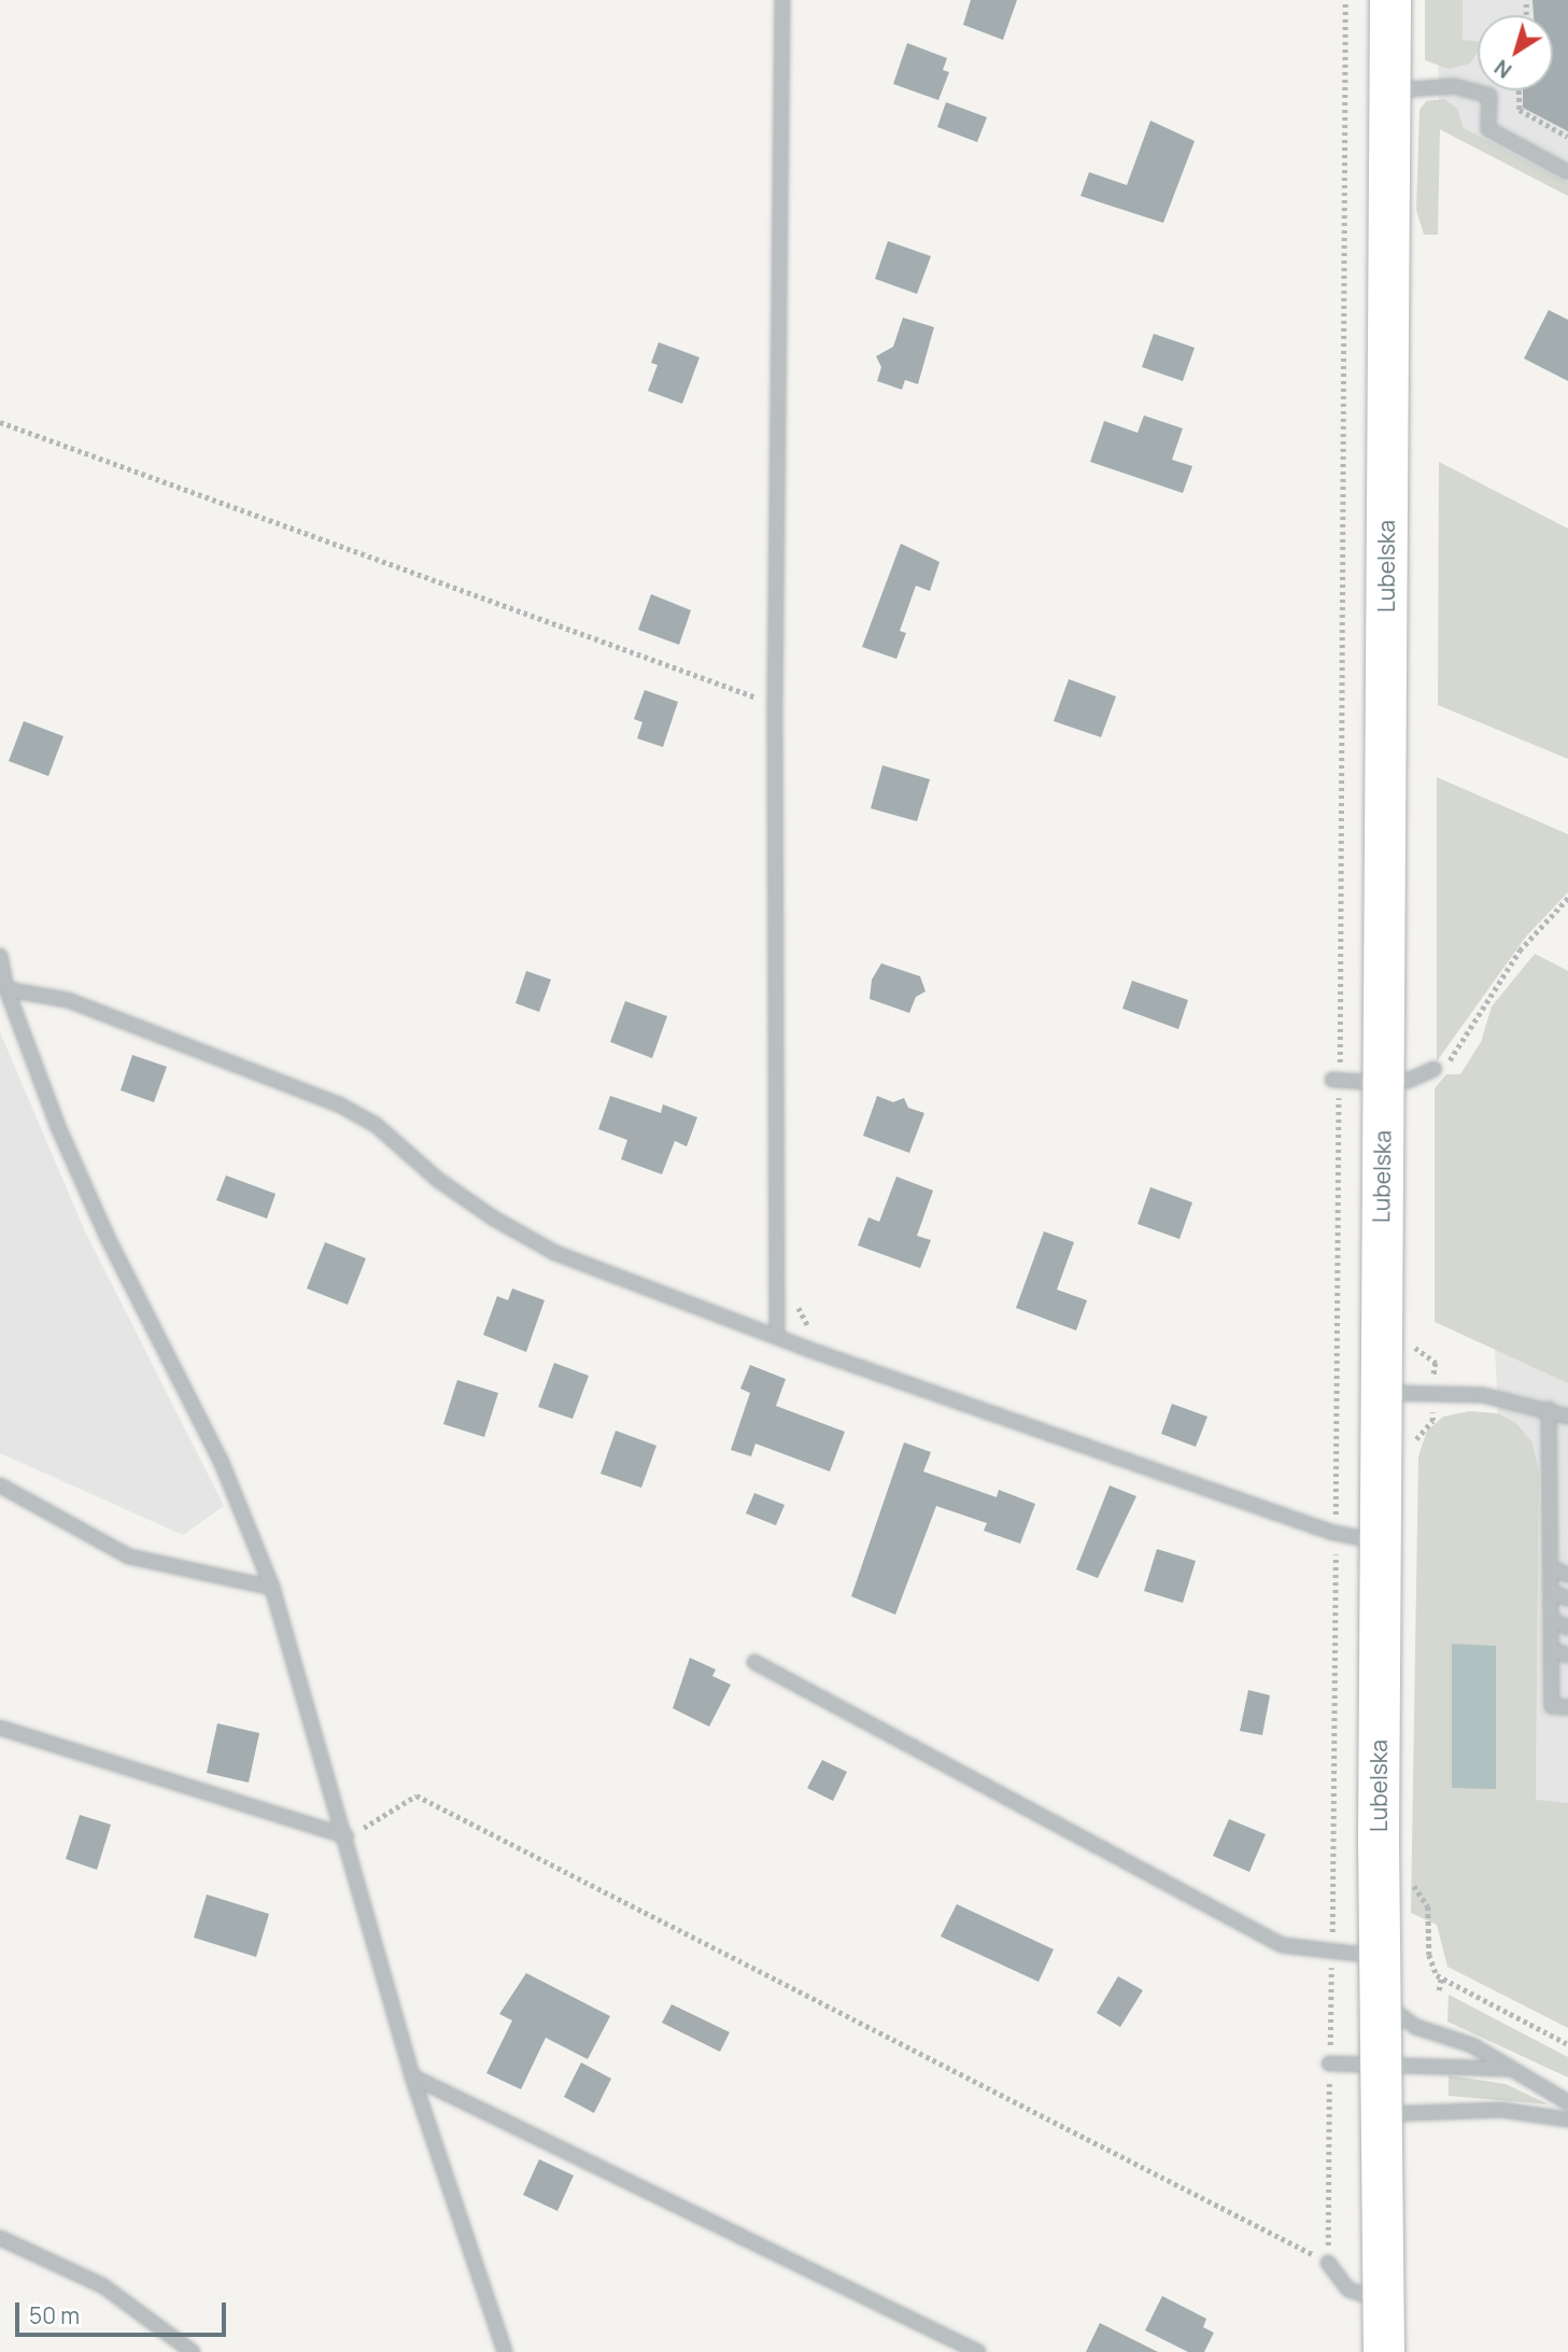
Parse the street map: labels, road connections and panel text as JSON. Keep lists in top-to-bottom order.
{
  "streets": {
    "main road": ["Lubelska"]
  },
  "scale_bar": "50 m",
  "north": "bottom left"
}
